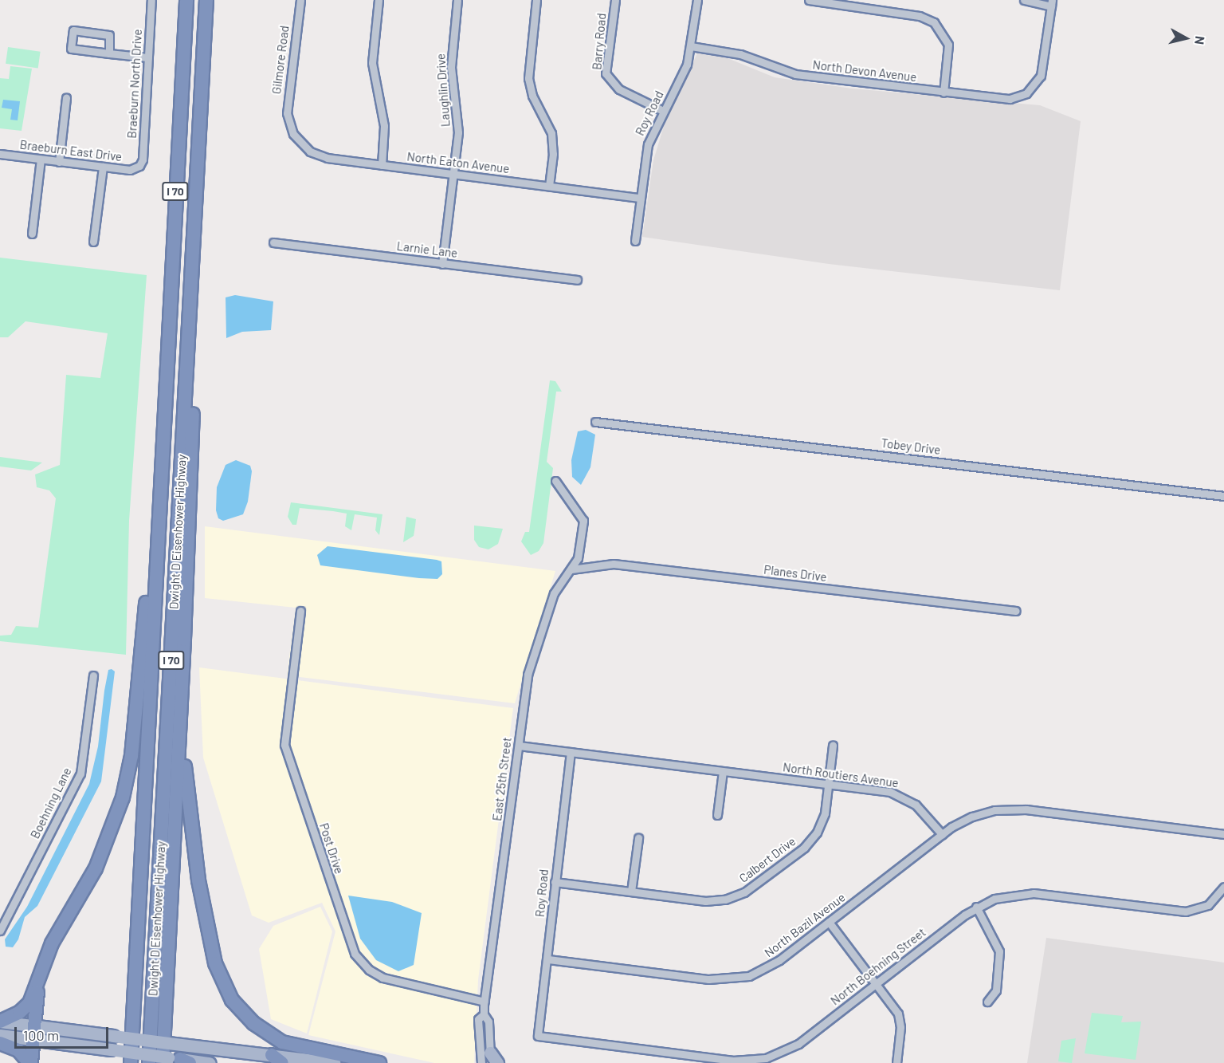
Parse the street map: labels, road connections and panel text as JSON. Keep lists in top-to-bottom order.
{
  "streets": {
    "highway": ["I 70", "Dwight D Eisenhower Highway"],
    "street": [
      "Barry Road",
      "Gilmore Road",
      "North Devon Avenue",
      "Braeburn North Drive",
      "Laughlin Drive",
      "Roy Road",
      "Braeburn East Drive",
      "North Eaton Avenue",
      "Larnie Lane",
      "Tobey Drive",
      "Planes Drive",
      "North Routiers Avenue",
      "East 25th Street",
      "Boehning Lane",
      "Post Drive",
      "Calbert Drive",
      "North Bazil Avenue",
      "North Boehning Street"
    ]
  },
  "crossings": [
    ["Barry Road", "Roy Road"],
    ["Gilmore Road", "North Eaton Avenue"],
    ["North Devon Avenue", "Roy Road"],
    ["Braeburn North Drive", "Braeburn East Drive"],
    ["Laughlin Drive", "North Eaton Avenue"],
    ["Laughlin Drive", "Larnie Lane"],
    ["Roy Road", "North Eaton Avenue"],
    ["Roy Road", "North Routiers Avenue"],
    ["Roy Road", "Calbert Drive"],
    ["Roy Road", "North Bazil Avenue"],
    ["Roy Road", "North Boehning Street"],
    ["Planes Drive", "East 25th Street"],
    ["North Routiers Avenue", "East 25th Street"],
    ["North Routiers Avenue", "Calbert Drive"],
    ["North Routiers Avenue", "North Bazil Avenue"],
    ["East 25th Street", "Post Drive"]
  ],
  "scale_bar": "100 m",
  "north": "right"
}
